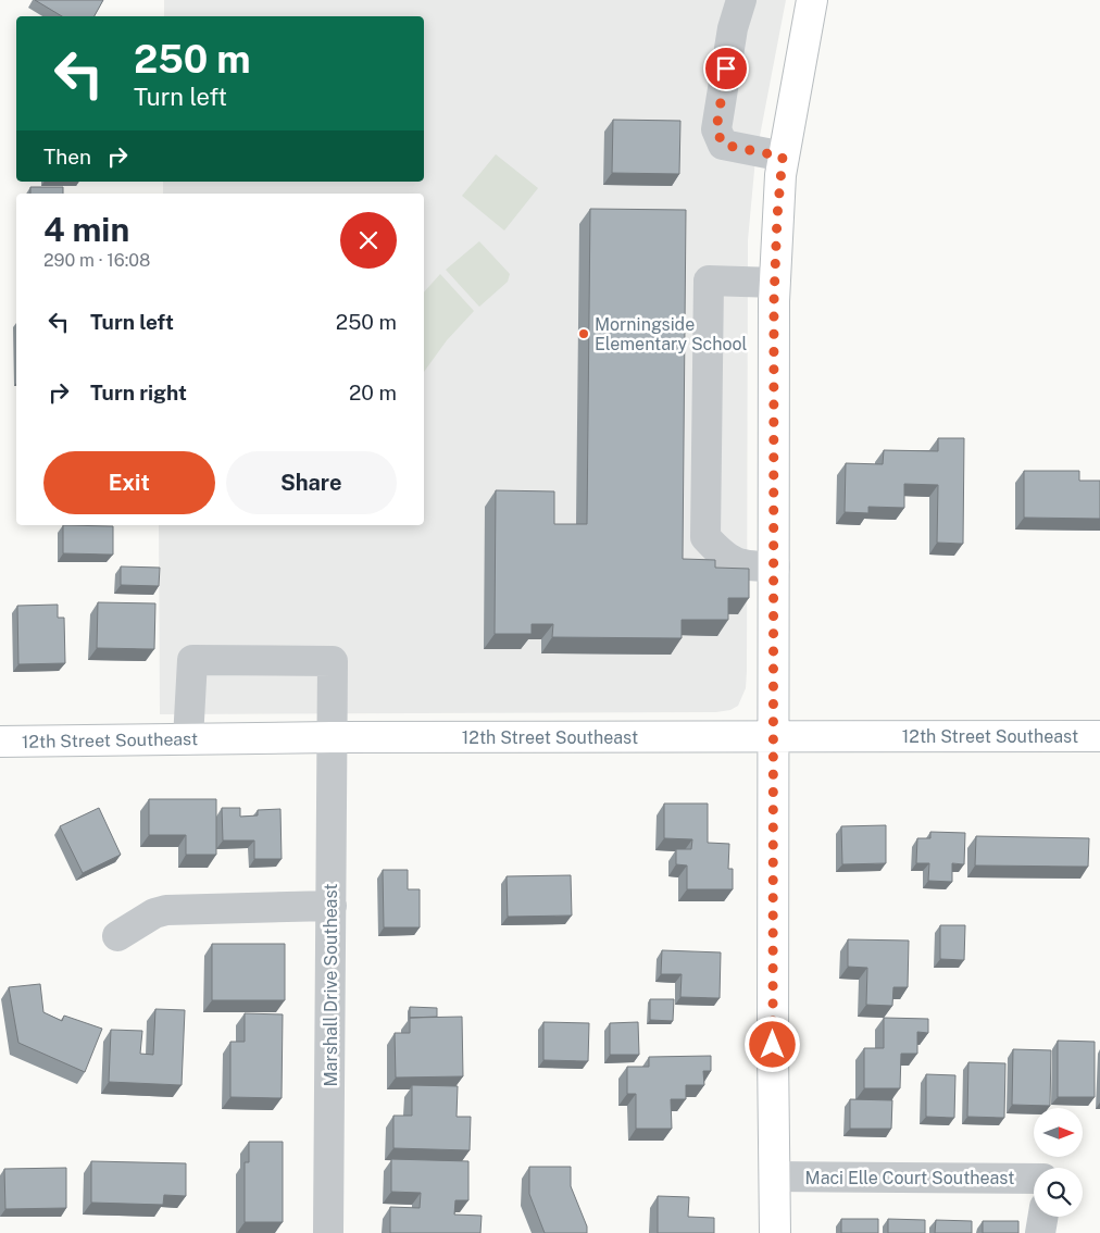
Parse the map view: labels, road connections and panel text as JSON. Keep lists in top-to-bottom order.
{
  "streets": {
    "main road": ["12th Street Southeast"],
    "street": ["Marshall Drive Southeast", "Maci Elle Court Southeast"]
  },
  "crossings": [
    ["12th Street Southeast", "Marshall Drive Southeast"]
  ],
  "places": ["Morningside Elementary School"],
  "north": "right",
  "page": {
    "turn": ["250 m", "Turn left"],
    "then": "Then",
    "heading": ["4 min", "290 m · 16:08"],
    "list": [
      {
        "name": "Turn left",
        "value": "250 m"
      },
      {
        "name": "Turn right",
        "value": "20 m"
      }
    ],
    "buttons": ["Exit", "Share"]
  }
}
